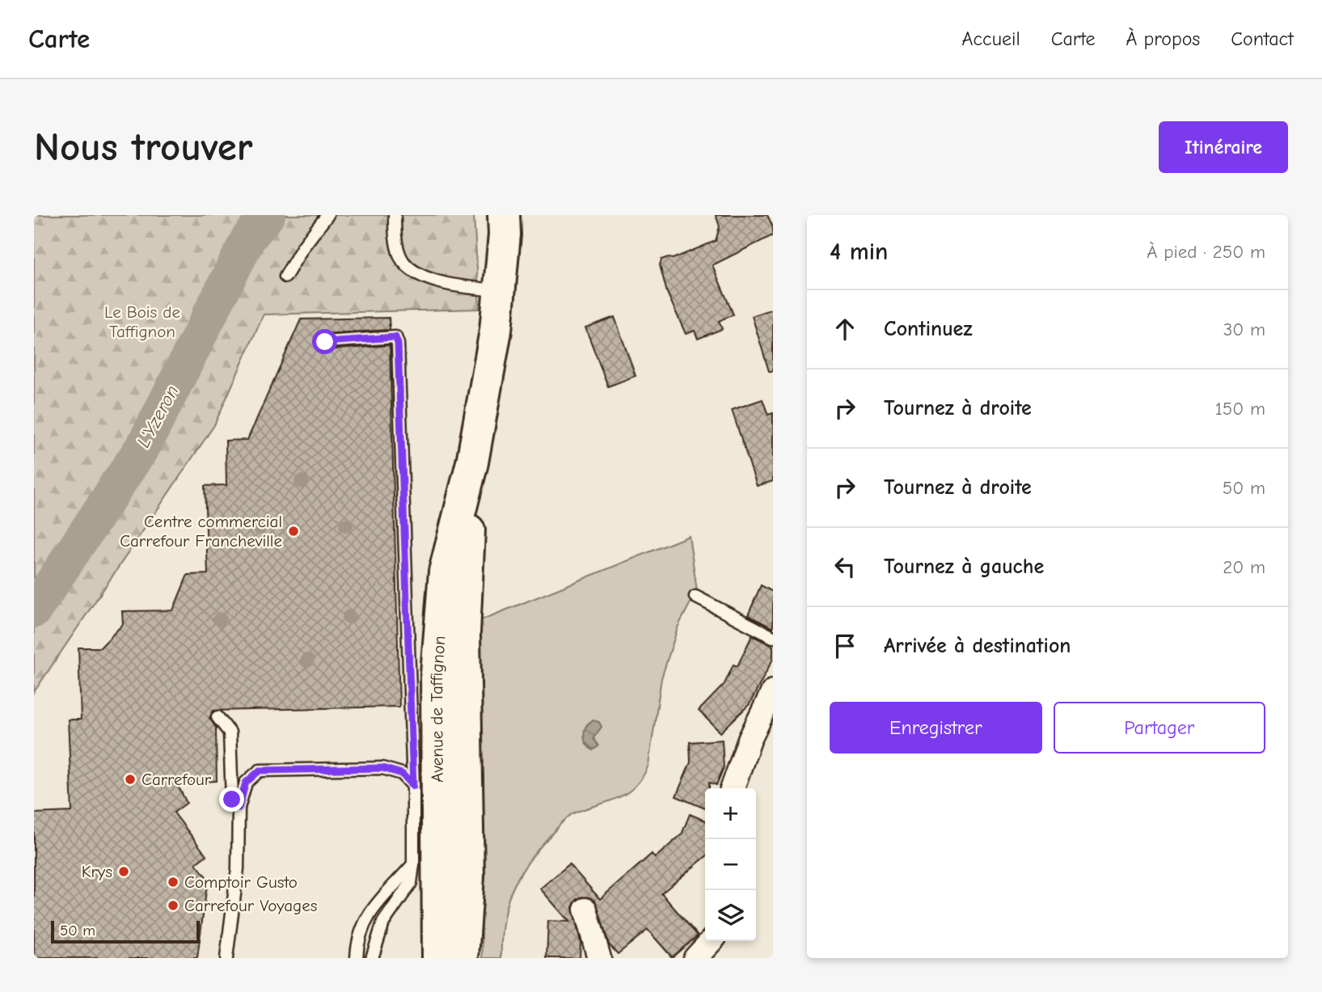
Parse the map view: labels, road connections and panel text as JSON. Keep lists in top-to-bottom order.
{
  "streets": {
    "street": ["Avenue de Taffignon"]
  },
  "water": ["L'Yzeron"],
  "parks": ["Le Bois de Taffignon"],
  "places": [
    "Centre commercial Carrefour Francheville",
    "Carrefour",
    "Krys",
    "Comptoir Gusto",
    "Carrefour Voyages"
  ],
  "scale_bar": "50 m",
  "page": {
    "header": "Carte",
    "nav": [
      "Accueil",
      "Carte",
      "À propos",
      "Contact"
    ],
    "buttons": [
      "Itinéraire",
      ["Enregistrer", "Partager"]
    ],
    "title": "Nous trouver",
    "heading": ["4 min", "À pied · 250 m"],
    "list": [
      ["Continuez", "30 m"],
      ["Tournez à droite", "150 m"],
      ["Tournez à droite", "50 m"],
      ["Tournez à gauche", "20 m"],
      "Arrivée à destination"
    ],
    "map_buttons": ["+", "−"],
    "scale": "50 m"
  }
}
